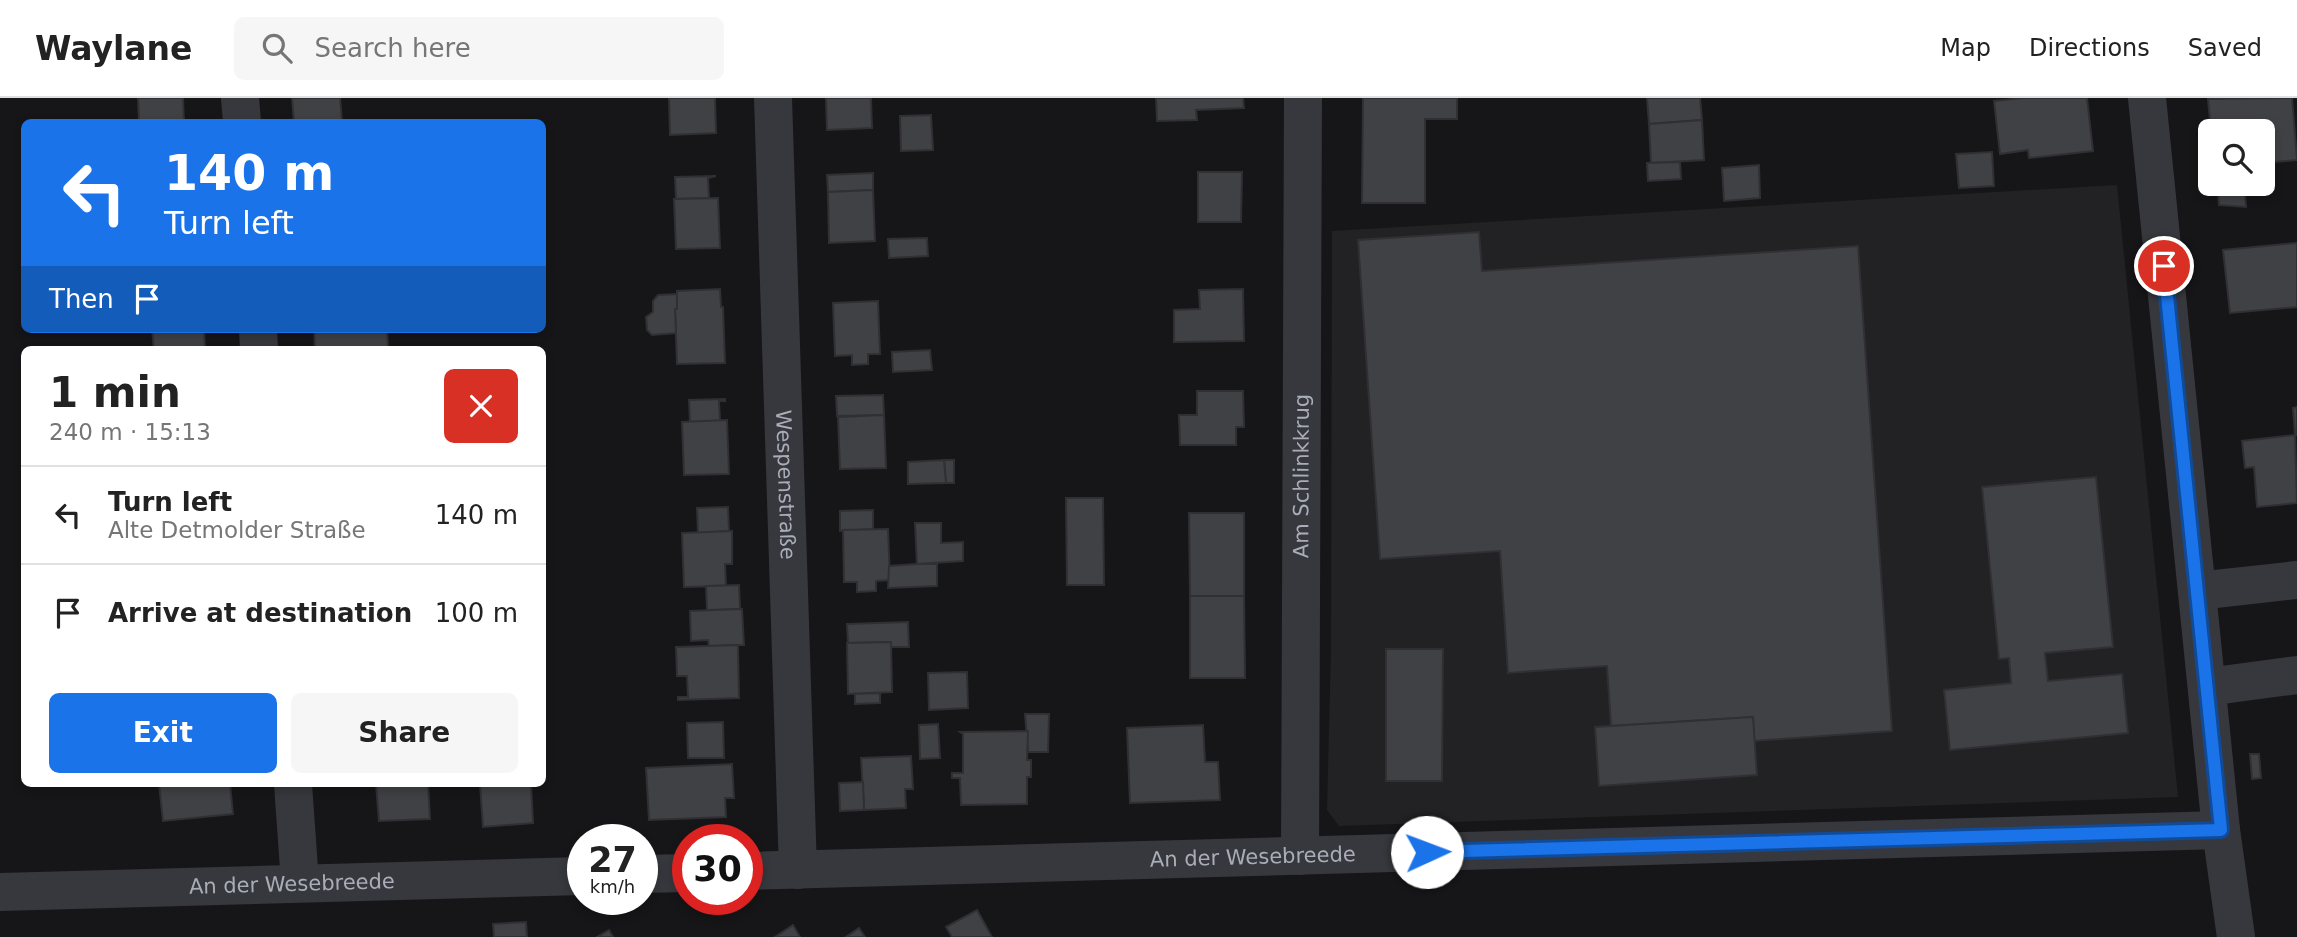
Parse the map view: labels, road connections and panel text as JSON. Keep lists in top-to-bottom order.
{
  "streets": {
    "street": ["Am Schlinkkrug", "Wespenstraße", "An der Wesebreede"]
  },
  "crossings": [
    ["Am Schlinkkrug", "An der Wesebreede"],
    ["Wespenstraße", "An der Wesebreede"]
  ],
  "page": {
    "header": "Waylane",
    "search": "Search here",
    "nav": ["Map", "Directions", "Saved"],
    "turn": ["140 m", "Turn left"],
    "then": "Then",
    "heading": ["1 min", "240 m · 15:13"],
    "list": [
      {
        "name": "Turn left",
        "note": "Alte Detmolder Straße",
        "value": "140 m"
      },
      {
        "name": "Arrive at destination",
        "value": "100 m"
      }
    ],
    "buttons": ["Exit", "Share"],
    "speed": "27 km/h",
    "limit": "30"
  }
}
